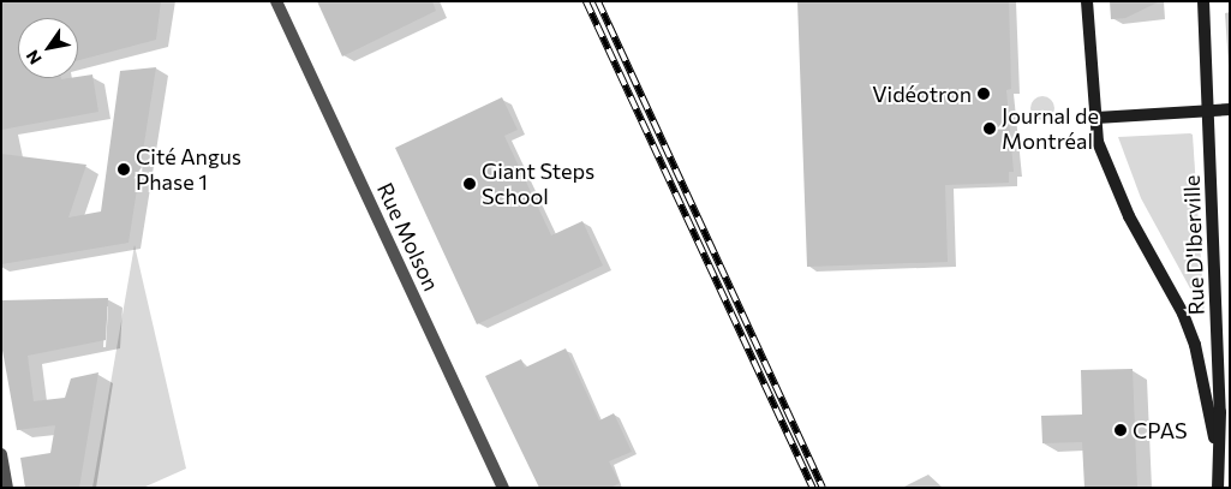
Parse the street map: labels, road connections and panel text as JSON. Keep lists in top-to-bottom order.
{
  "streets": {
    "main road": ["Rue D'Iberville"],
    "street": ["Rue Molson"]
  },
  "places": [
    "Vidéotron",
    "Journal de Montréal",
    "Cité Angus Phase 1",
    "Giant Steps School",
    "CPAS"
  ],
  "north": "bottom left"
}
